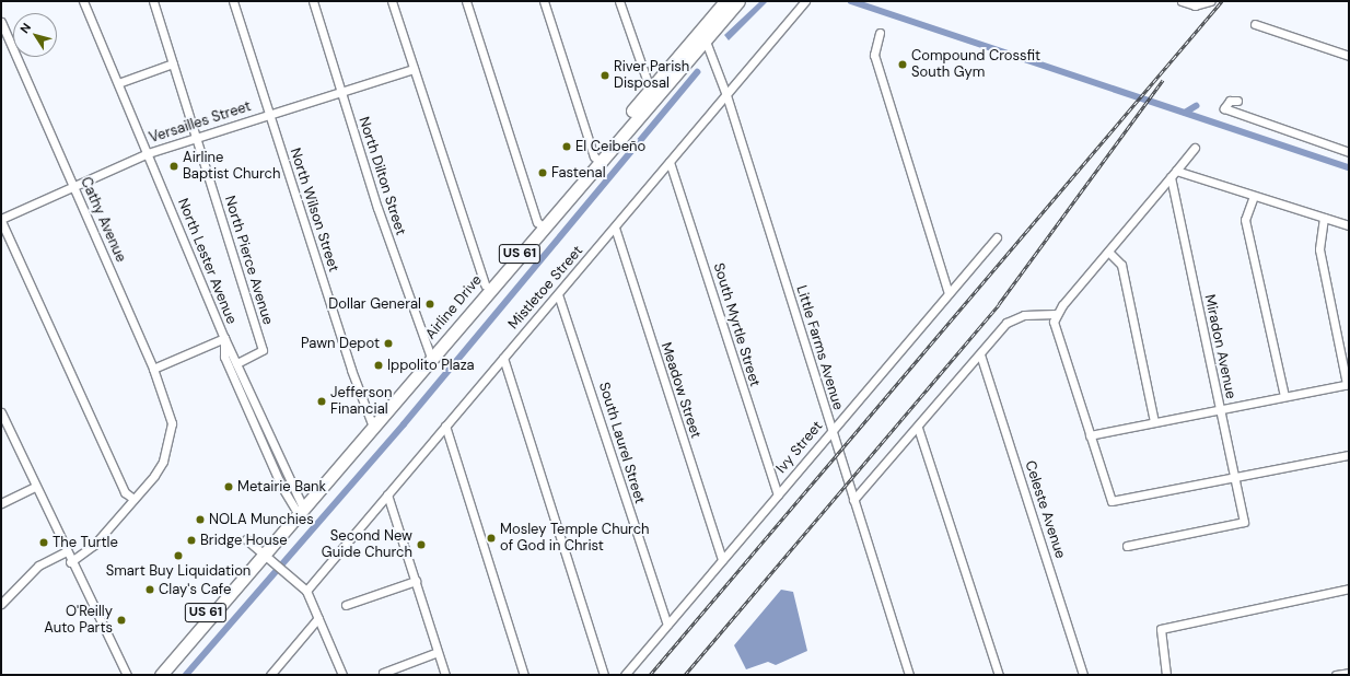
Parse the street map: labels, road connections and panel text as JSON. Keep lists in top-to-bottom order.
{
  "streets": {
    "highway": ["US 61", "Airline Drive"],
    "street": [
      "Versailles Street",
      "North Dilton Street",
      "North Wilson Street",
      "Cathy Avenue",
      "North Pierce Avenue",
      "North Lester Avenue",
      "Mistletoe Street",
      "South Myrtle Street",
      "Miradon Avenue",
      "Little Farms Avenue",
      "Meadow Street",
      "South Laurel Street",
      "Ivy Street",
      "Celeste Avenue"
    ]
  },
  "crossings": [
    ["Versailles Street", "North Dilton Street"],
    ["Versailles Street", "North Wilson Street"],
    ["Versailles Street", "Cathy Avenue"],
    ["Versailles Street", "North Pierce Avenue"],
    ["Versailles Street", "North Lester Avenue"],
    ["North Dilton Street", "Airline Drive"],
    ["North Wilson Street", "Airline Drive"],
    ["North Pierce Avenue", "North Lester Avenue"],
    ["North Lester Avenue", "Airline Drive"],
    ["Mistletoe Street", "South Myrtle Street"],
    ["Mistletoe Street", "Little Farms Avenue"],
    ["Mistletoe Street", "Meadow Street"],
    ["Mistletoe Street", "South Laurel Street"],
    ["Airline Drive", "Little Farms Avenue"],
    ["South Myrtle Street", "Ivy Street"],
    ["Little Farms Avenue", "Ivy Street"],
    ["Meadow Street", "Ivy Street"],
    ["South Laurel Street", "Ivy Street"]
  ],
  "places": [
    "Compound Crossfit South Gym",
    "River Parish Disposal",
    "El Ceibeño",
    "Airline Baptist Church",
    "Fastenal",
    "Dollar General",
    "Pawn Depot",
    "Ippolito Plaza",
    "Jefferson Financial",
    "Metairie Bank",
    "NOLA Munchies",
    "Mosley Temple Church of God in Christ",
    "Bridge House",
    "The Turtle",
    "Second New Guide Church",
    "Smart Buy Liquidation",
    "Clay's Cafe",
    "O'Reilly Auto Parts"
  ],
  "north": "top left"
}
